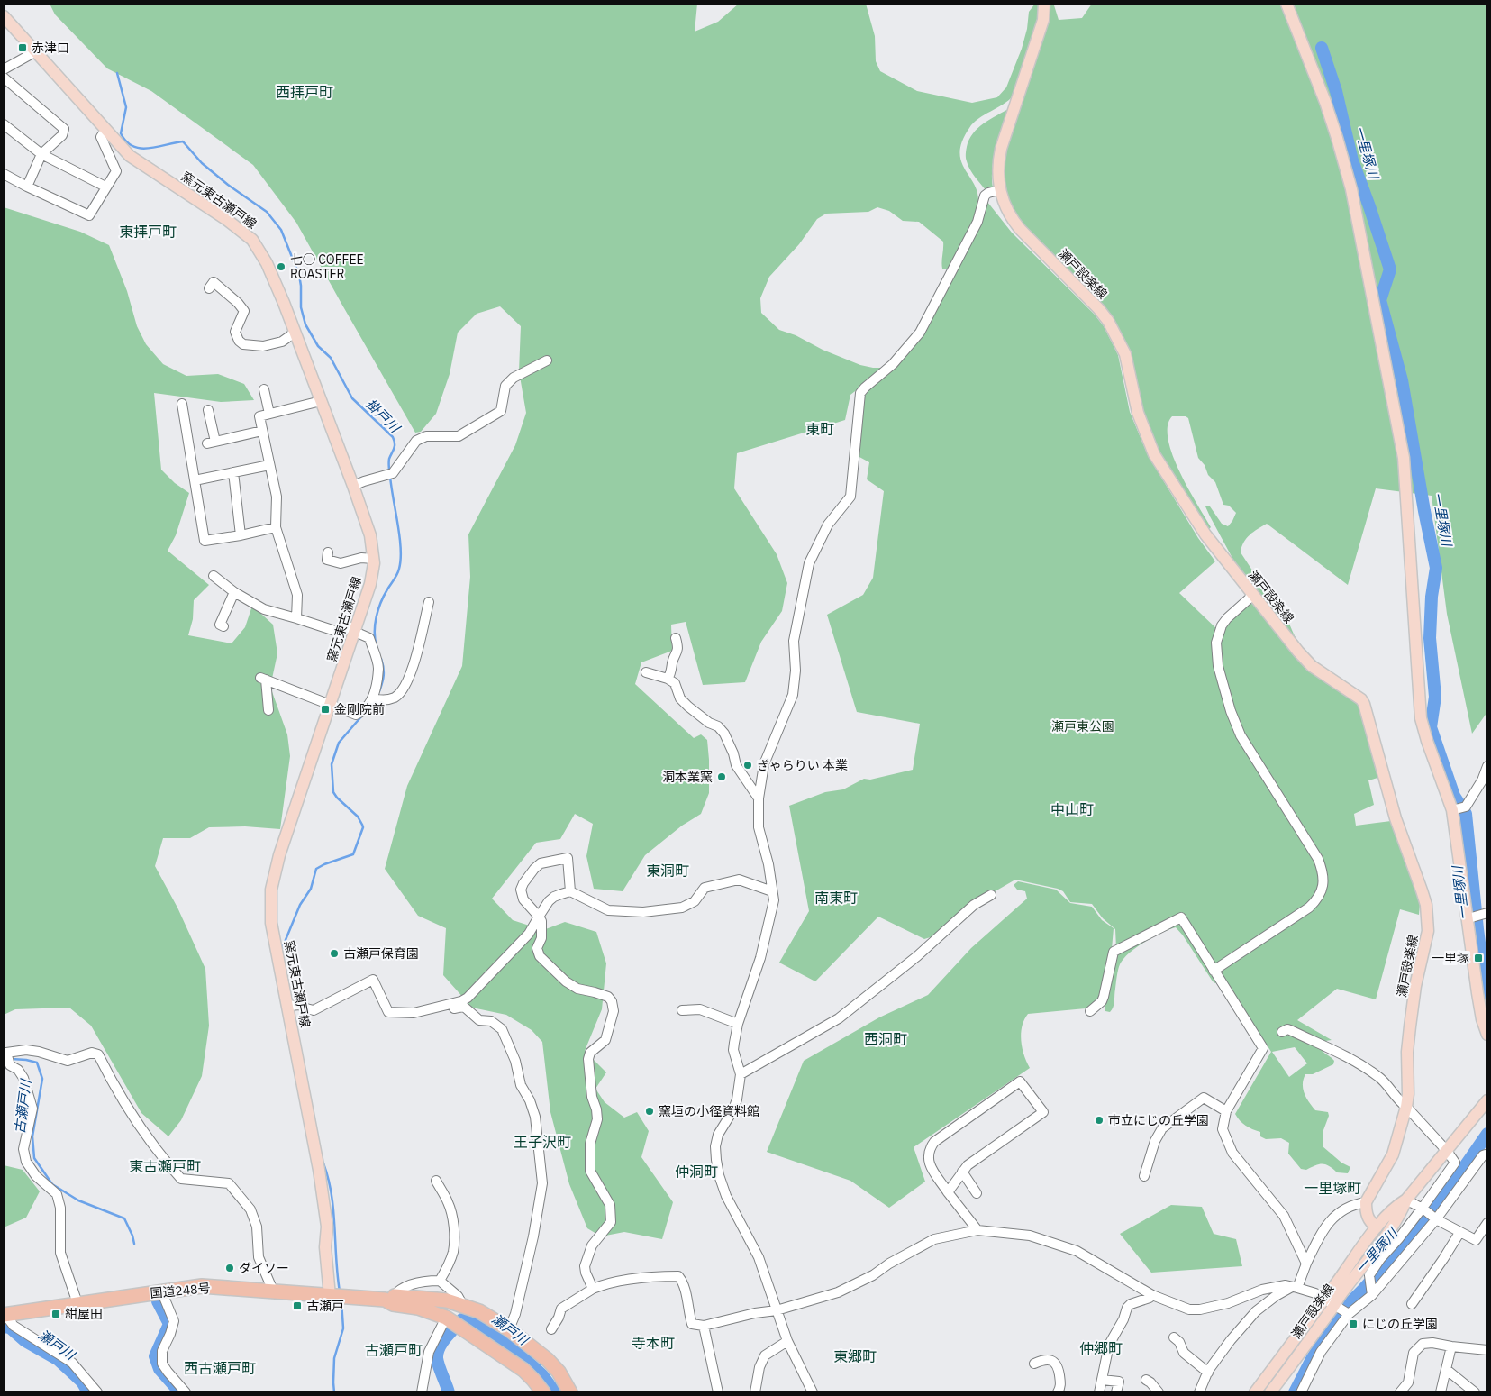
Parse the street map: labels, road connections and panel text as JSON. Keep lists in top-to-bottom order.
{
  "streets": {
    "highway": ["国道248号"],
    "main road": ["窯元東古瀬戸線", "瀬戸設楽線"]
  },
  "crossings": [
    ["窯元東古瀬戸線", "国道248号"]
  ],
  "districts": [
    "西拝戸町",
    "東拝戸町",
    "東町",
    "中山町",
    "東洞町",
    "南東町",
    "西洞町",
    "王子沢町",
    "東古瀬戸町",
    "仲洞町",
    "一里塚町",
    "寺本町",
    "仲郷町",
    "古瀬戸町",
    "東郷町",
    "西古瀬戸町"
  ],
  "water": [
    "一里塚川",
    "掛戸川",
    "古瀬戸川",
    "瀬戸川"
  ],
  "parks": ["瀬戸東公園"],
  "places": {
    "transit": [
      "赤津口",
      "金剛院前",
      "一里塚",
      "古瀬戸",
      "紺屋田",
      "にじの丘学園"
    ],
    "other": [
      "七◯ COFFEE ROASTER",
      "ぎゃらりい 本業",
      "洞本業窯",
      "古瀬戸保育園",
      "窯垣の小径資料館",
      "市立にじの丘学園",
      "ダイソー"
    ]
  }
}
